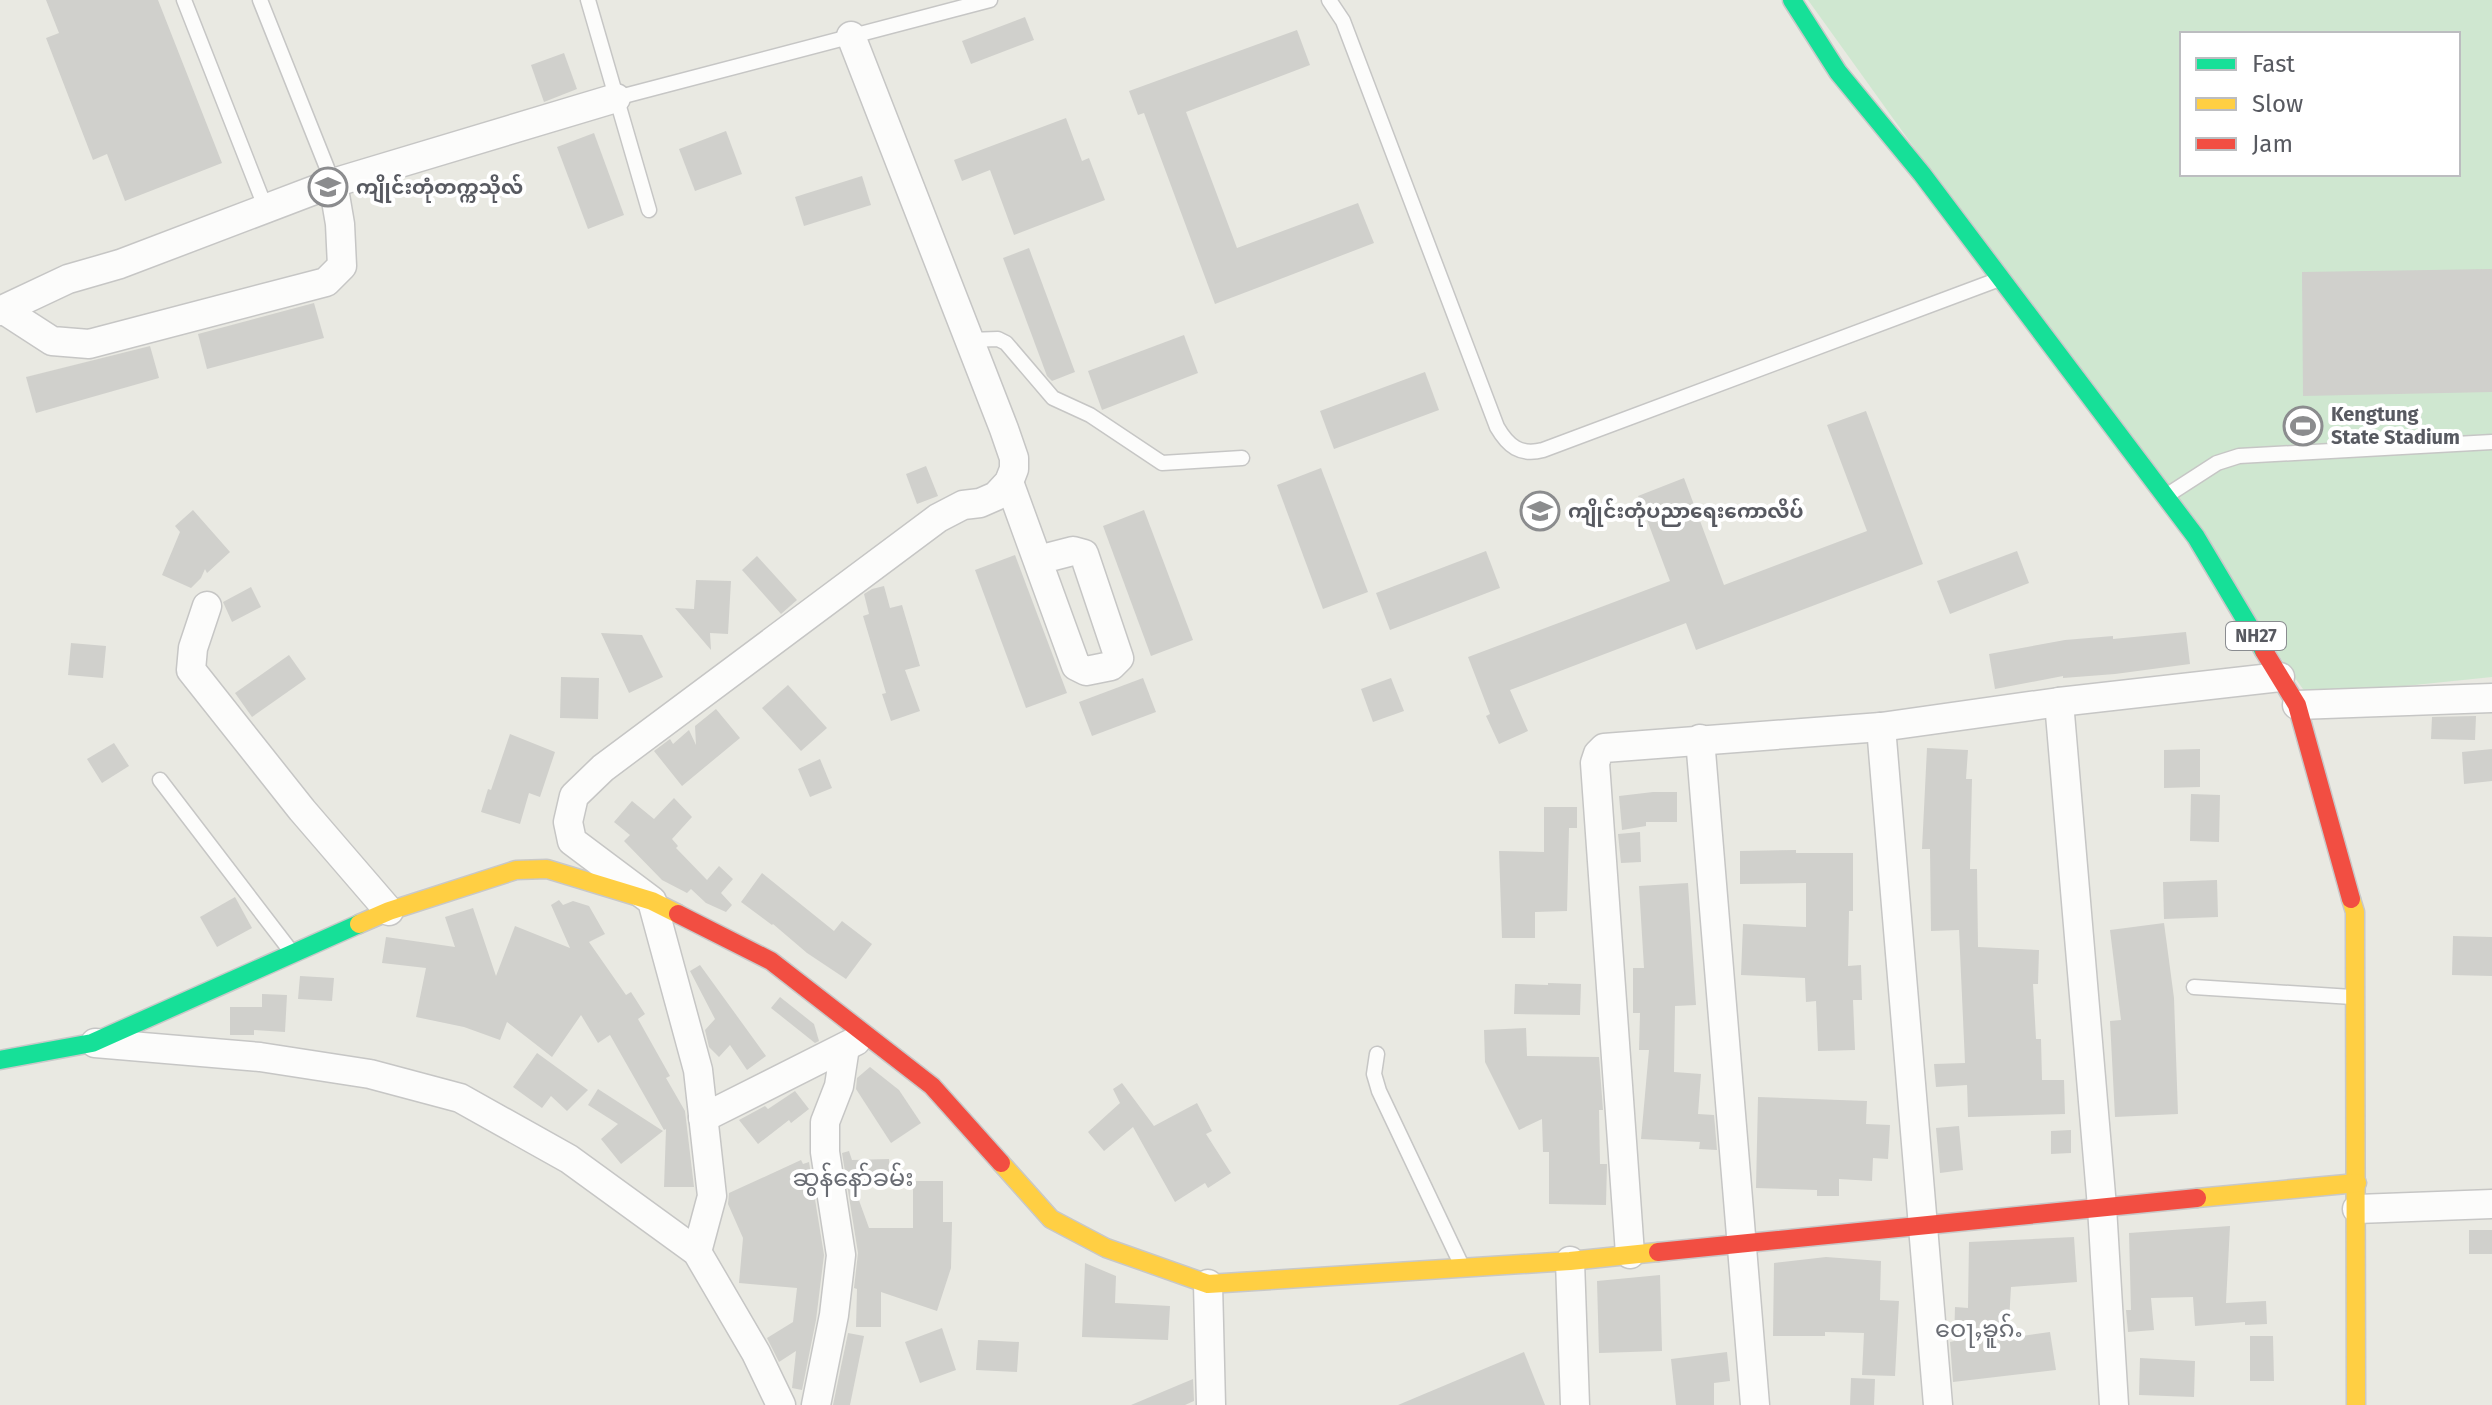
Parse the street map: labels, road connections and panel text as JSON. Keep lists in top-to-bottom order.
{
  "streets": {
    "main road": ["NH27"]
  },
  "districts": ["ဆွန်နော်ခမ်း", "ဝေႃႇၶူၵ်ႉ"],
  "places": {
    "school or university": ["ကျိုင်းတုံတက္ကသိုလ်", "ကျိုင်းတုံပညာရေးကောလိပ်"],
    "sports": ["Kengtung State Stadium"]
  },
  "legend": ["Fast", "Slow", "Jam"]
}
